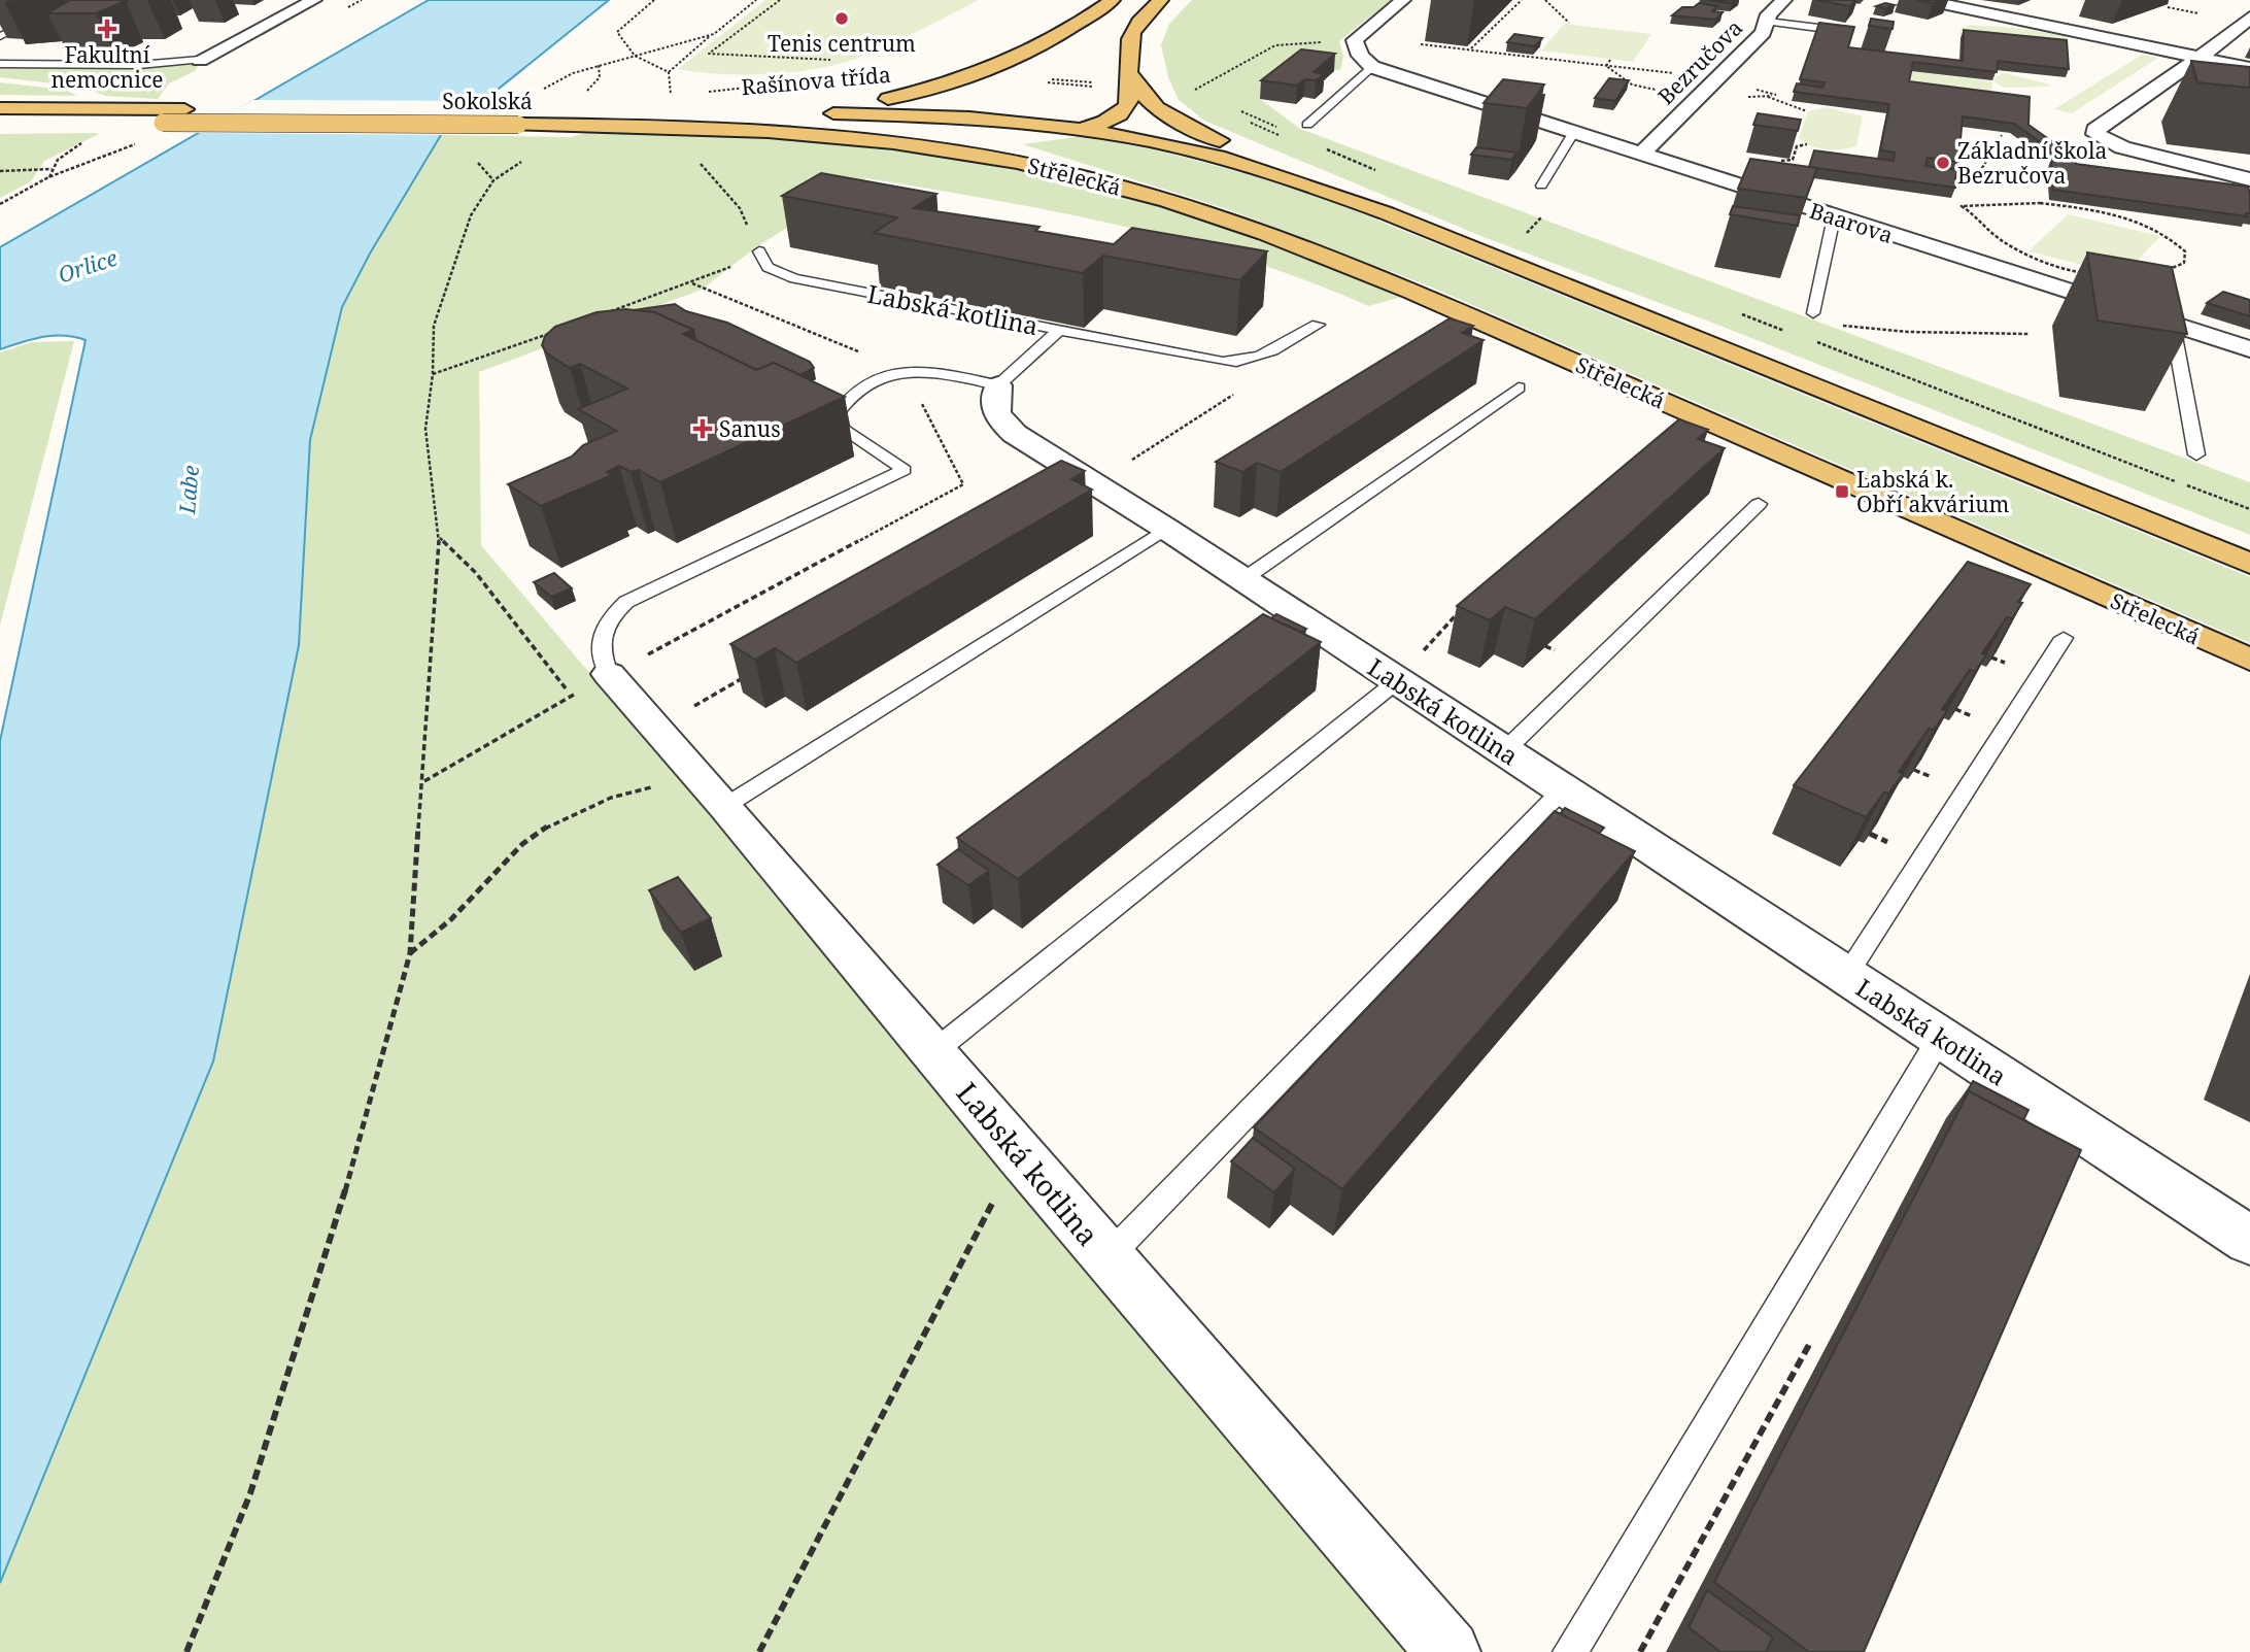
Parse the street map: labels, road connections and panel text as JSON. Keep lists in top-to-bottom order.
{
  "streets": {
    "main road": ["Rašínova třída", "Sokolská", "Střelecká"],
    "street": ["Bezručova", "Baarova", "Labská kotlina"]
  },
  "crossings": [
    ["Bezručova", "Baarova"],
    ["Rašínova třída", "Sokolská"],
    ["Rašínova třída", "Střelecká"],
    ["Sokolská", "Střelecká"]
  ],
  "water": ["Orlice", "Labe"],
  "places": {
    "other": ["Tenis centrum", "Základní škola Bezručova"],
    "health": ["Fakultní nemocnice", "Sanus"],
    "transit": ["Labská k. Obří akvárium"]
  }
}
